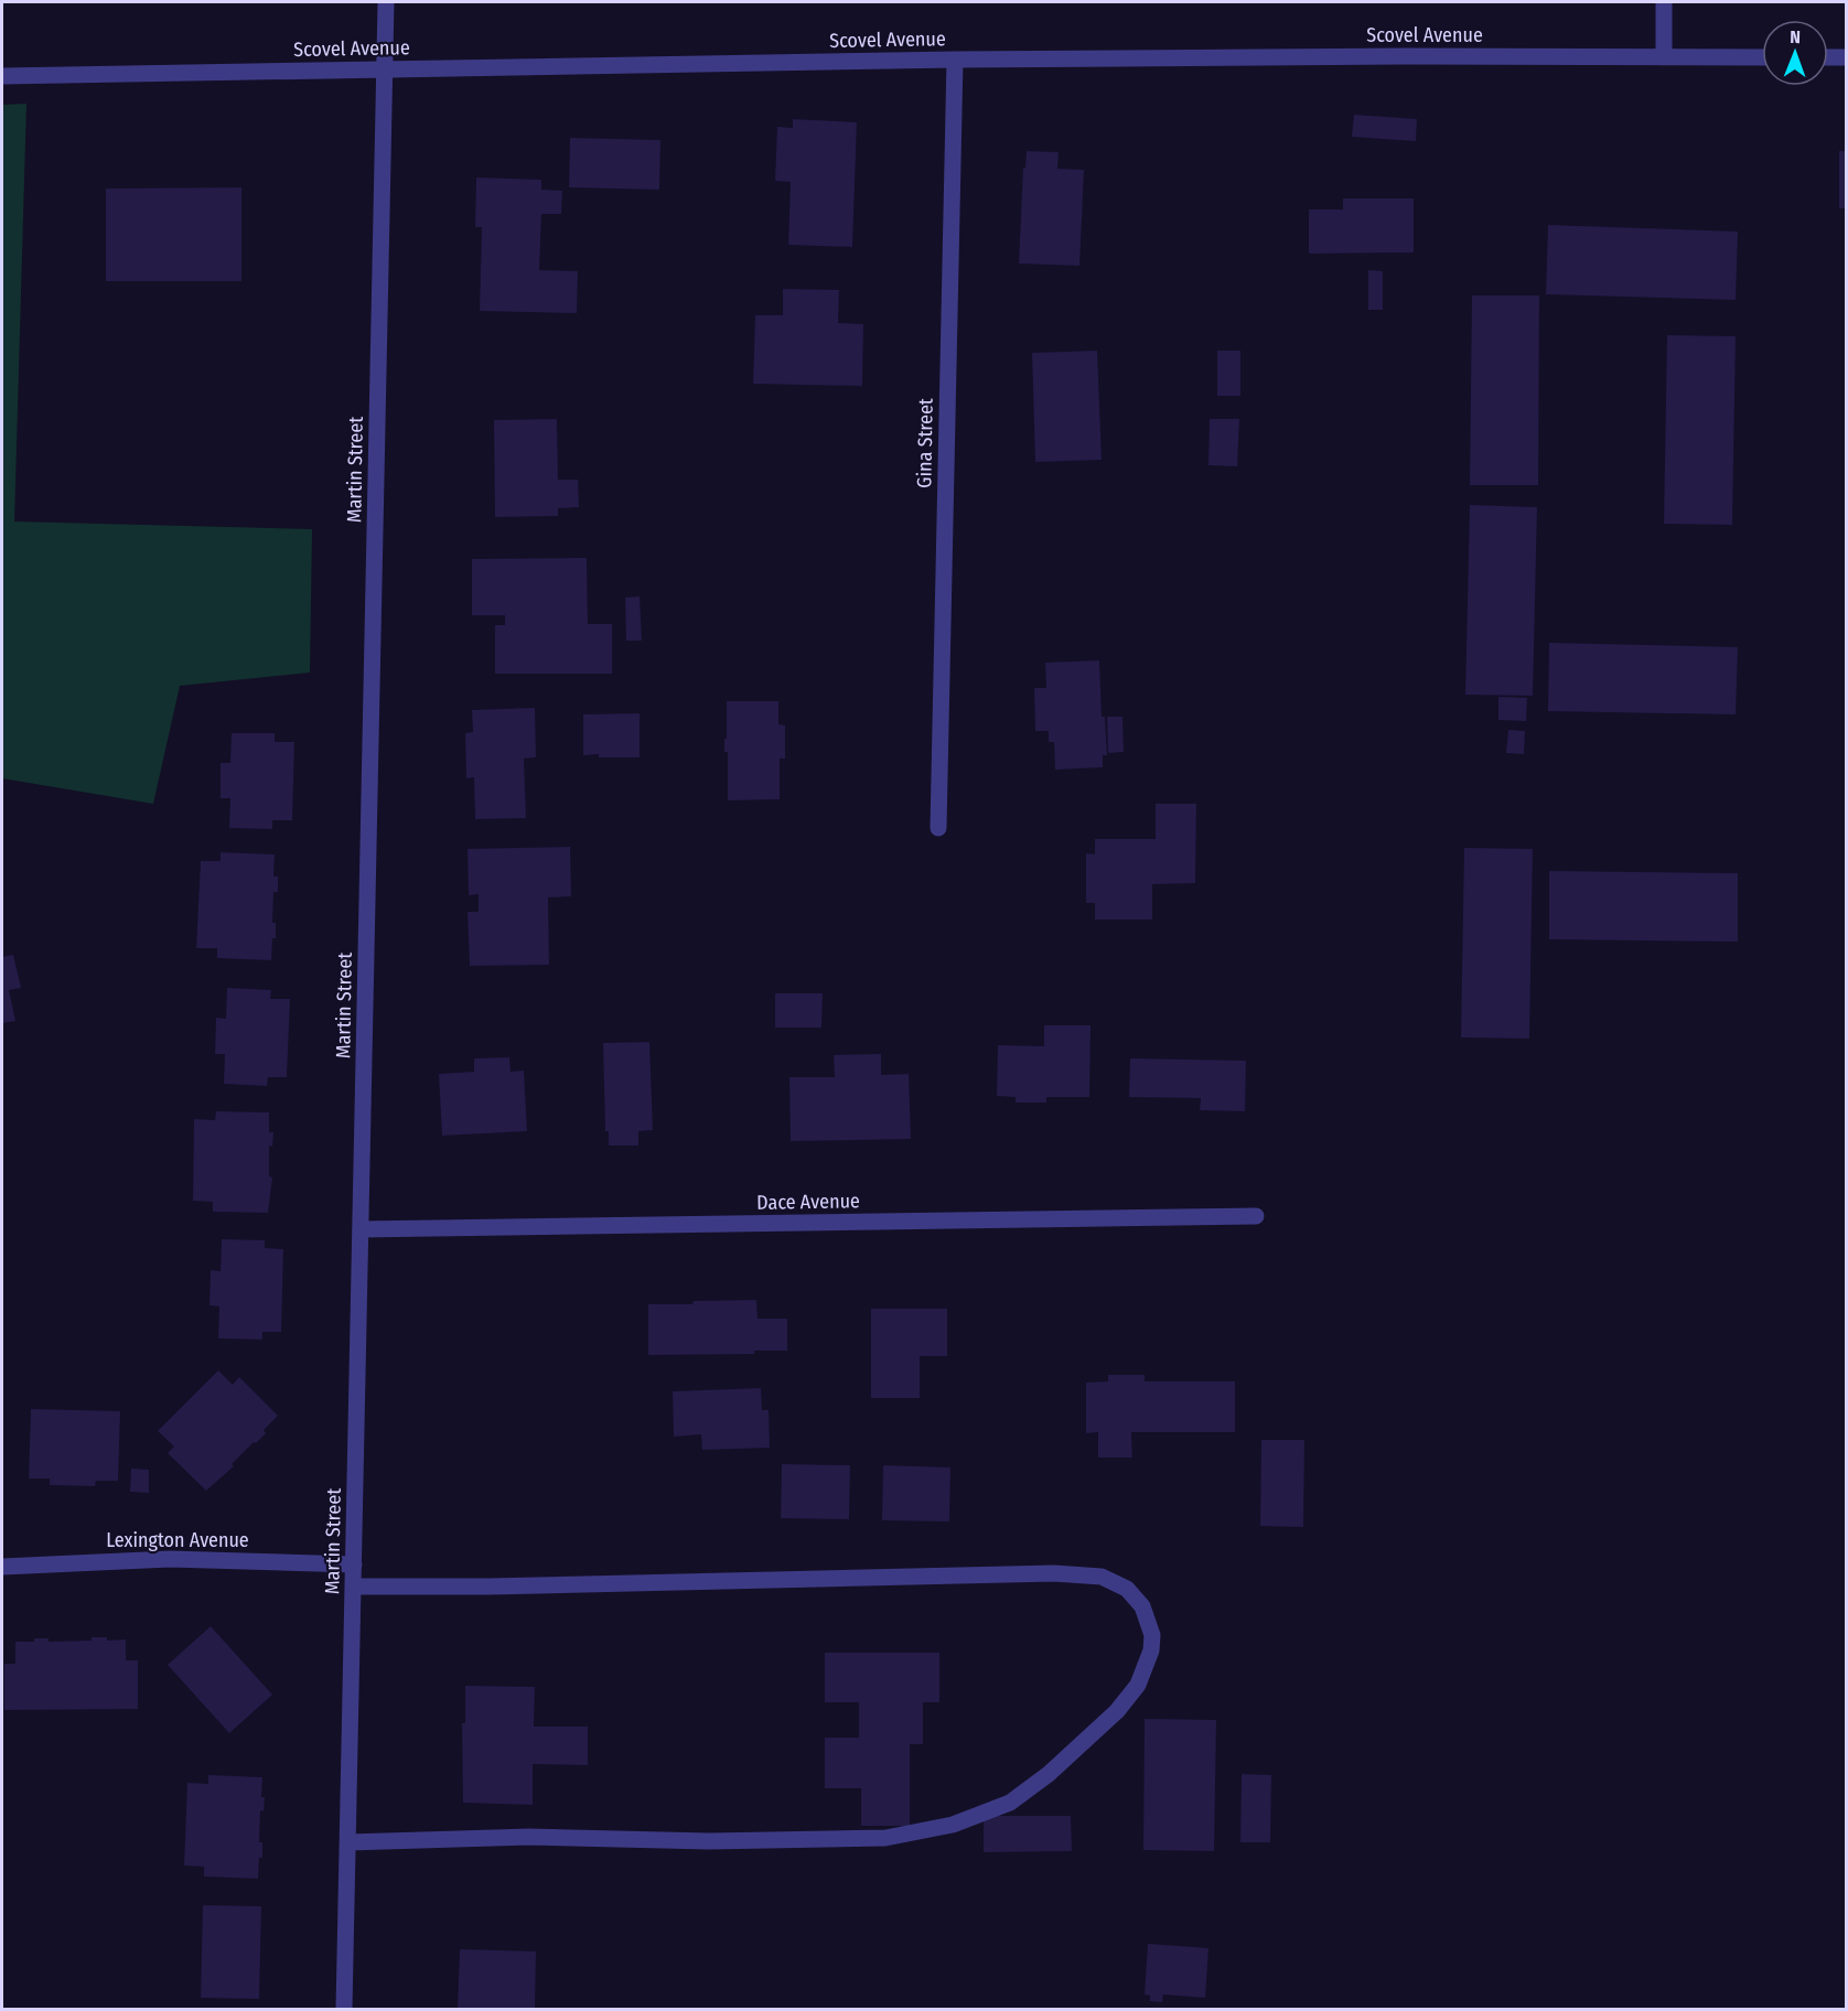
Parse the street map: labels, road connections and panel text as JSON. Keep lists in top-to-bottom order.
{
  "streets": {
    "street": [
      "Scovel Avenue",
      "Gina Street",
      "Martin Street",
      "Dace Avenue",
      "Lexington Avenue"
    ]
  },
  "crossings": [
    ["Scovel Avenue", "Gina Street"],
    ["Scovel Avenue", "Martin Street"],
    ["Martin Street", "Dace Avenue"],
    ["Martin Street", "Lexington Avenue"]
  ],
  "north": "top"
}
